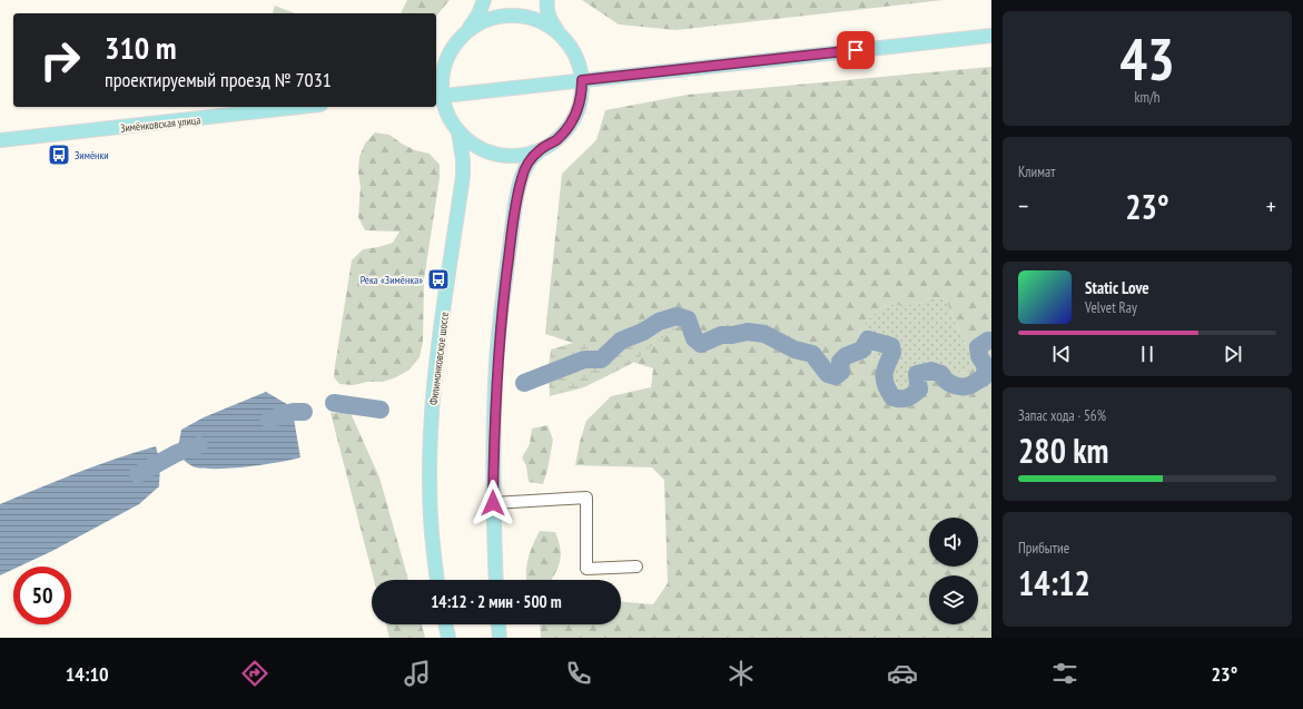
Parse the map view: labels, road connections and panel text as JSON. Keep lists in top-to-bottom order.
{
  "streets": {
    "main road": ["Зимёнковская улица", "Филимонковское шоссе"]
  },
  "places": {
    "bus stop": ["Зимёнки", "Река «Зимёнка»"]
  },
  "page": {
    "tile": [
      ["43", "km/h"],
      "Климат",
      ["Запас хода · 56%", "280 km"],
      ["Прибытие", "14:12"]
    ],
    "turn": ["310 m", "проектируемый проезд № 7031"],
    "heat": ["−", "23°", "+"],
    "song": ["Static Love", "Velvet Ray"],
    "limit": "50",
    "trip": "14:12 · 2 мин · 500 m",
    "tabs": ["14:10", "23°"]
  }
}
